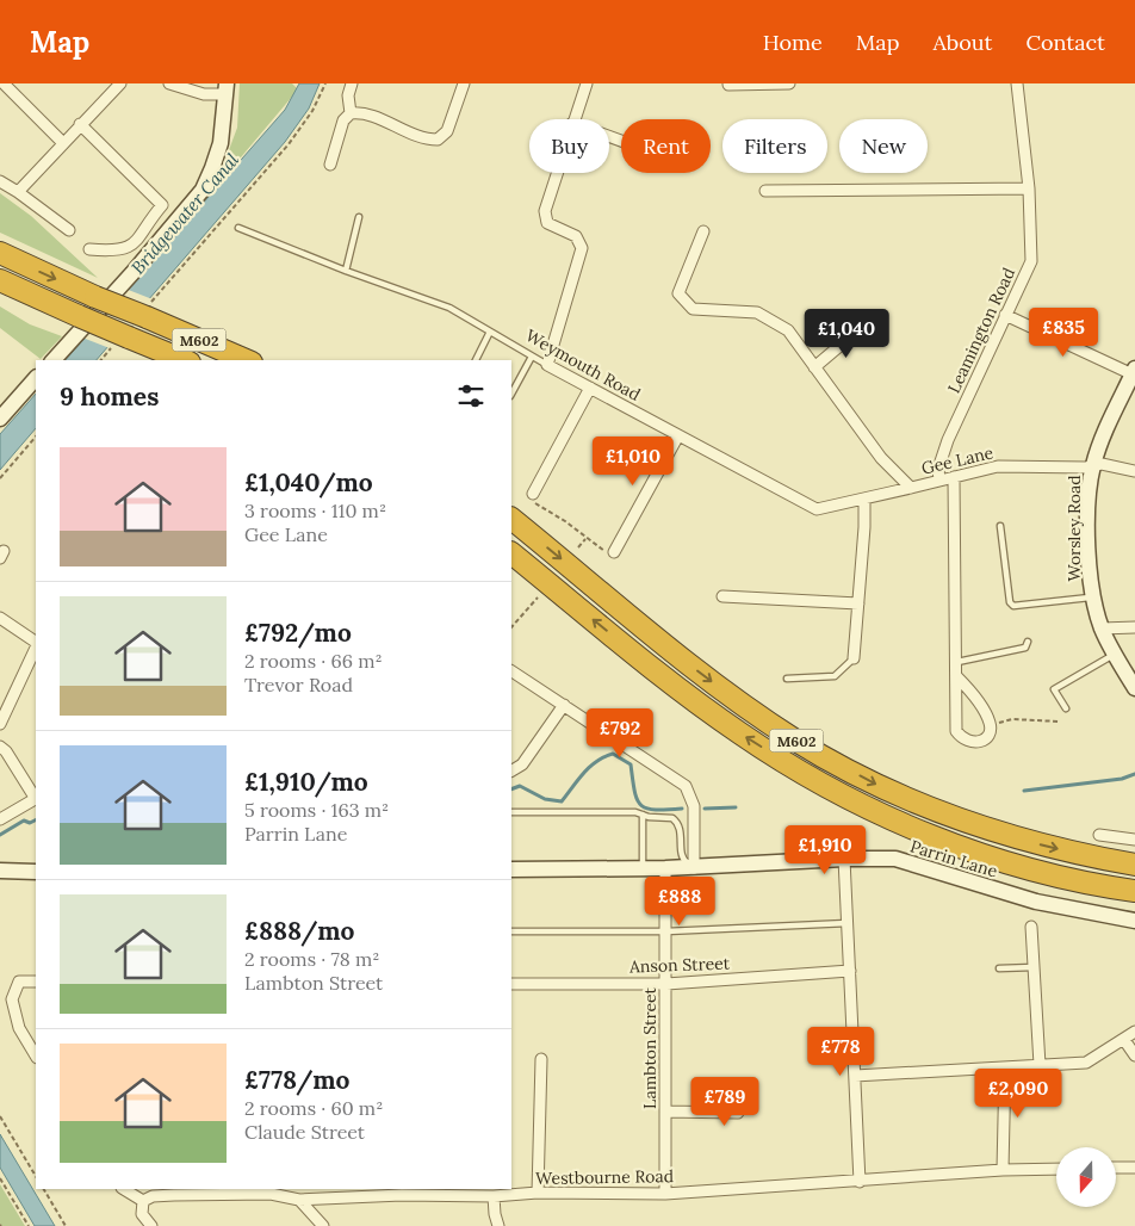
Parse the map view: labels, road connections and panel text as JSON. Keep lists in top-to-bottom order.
{
  "streets": {
    "highway": ["M602"],
    "main road": ["Worsley Road", "Parrin Lane"],
    "street": [
      "Leamington Road",
      "Weymouth Road",
      "Gee Lane",
      "Anson Street",
      "Lambton Street",
      "Westbourne Road"
    ]
  },
  "crossings": [
    ["Leamington Road", "Gee Lane"],
    ["Weymouth Road", "Gee Lane"],
    ["Gee Lane", "Worsley Road"],
    ["Parrin Lane", "Lambton Street"],
    ["Anson Street", "Lambton Street"],
    ["Lambton Street", "Westbourne Road"]
  ],
  "water": ["Bridgewater Canal"],
  "north": "bottom",
  "page": {
    "header": "Map",
    "nav": [
      "Home",
      "Map",
      "About",
      "Contact"
    ],
    "chip": [
      "Buy",
      "Rent",
      "Filters",
      "New"
    ],
    "price": [
      "£835",
      "£1,040",
      "£1,010",
      "£792",
      "£1,910",
      "£888",
      "£778",
      "£2,090",
      "£789"
    ],
    "heading": "9 homes",
    "list": [
      {
        "name": "£1,040/mo",
        "note": "3 rooms · 110 m² · Gee Lane"
      },
      {
        "name": "£792/mo",
        "note": "2 rooms · 66 m² · Trevor Road"
      },
      {
        "name": "£1,910/mo",
        "note": "5 rooms · 163 m² · Parrin Lane"
      },
      {
        "name": "£888/mo",
        "note": "2 rooms · 78 m² · Lambton Street"
      },
      {
        "name": "£778/mo",
        "note": "2 rooms · 60 m² · Claude Street"
      }
    ]
  }
}
